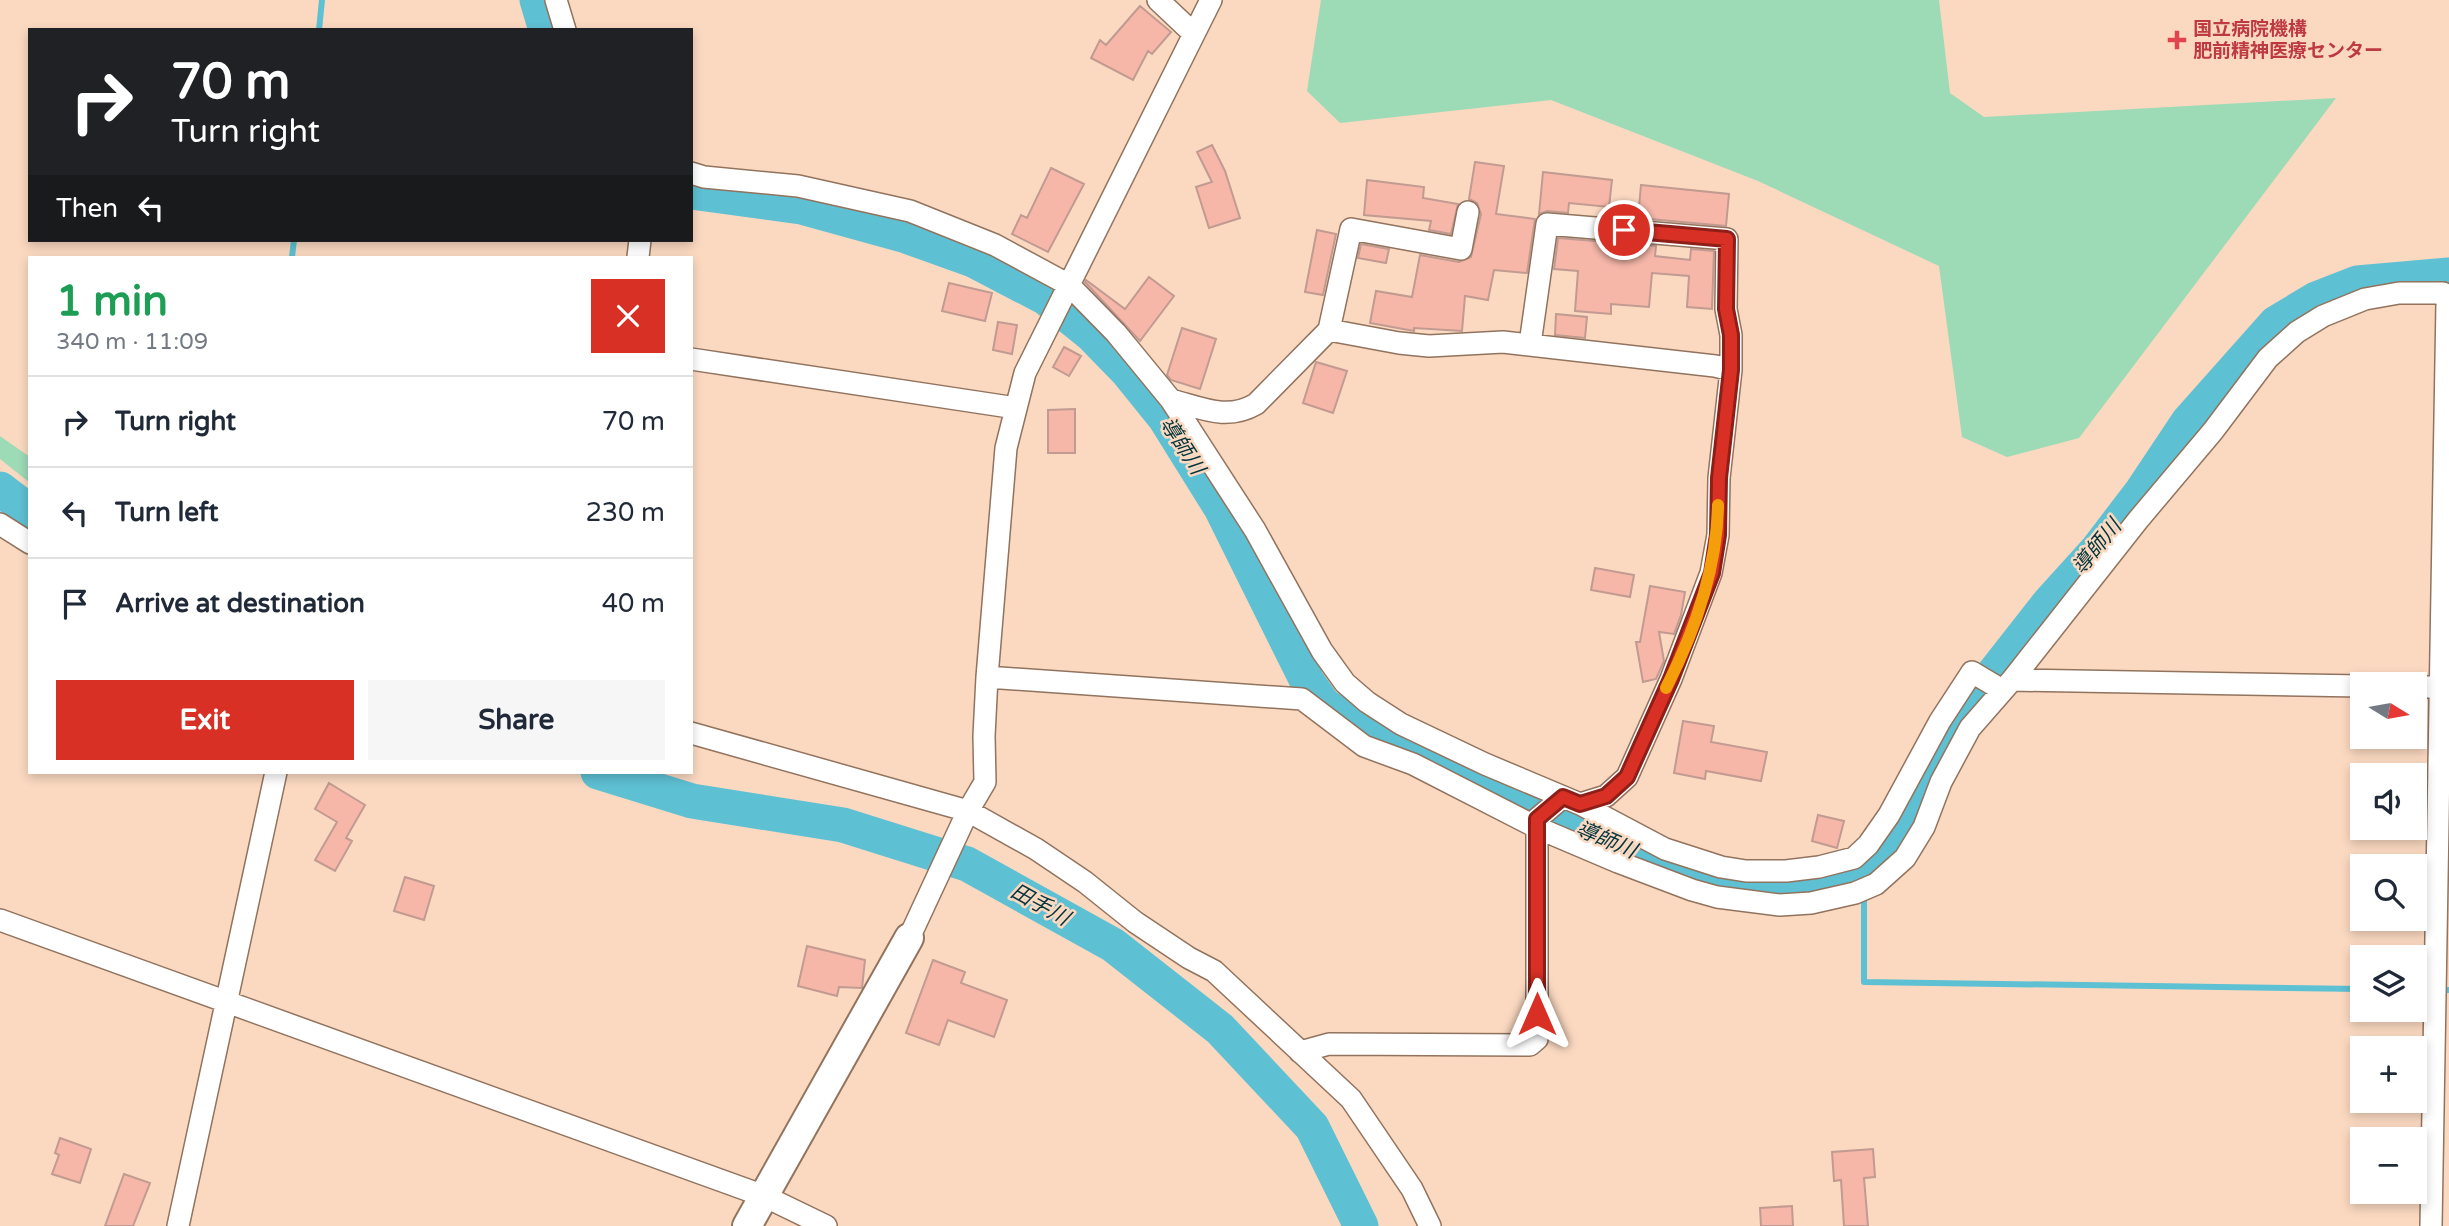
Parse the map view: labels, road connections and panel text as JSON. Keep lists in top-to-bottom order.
{
  "water": ["導師川", "田手川"],
  "places": {
    "health": ["国立病院機構 肥前精神医療センター"]
  },
  "north": "right",
  "page": {
    "turn": ["70 m", "Turn right"],
    "then": "Then",
    "heading": ["1 min", "340 m · 11:09"],
    "list": [
      {
        "name": "Turn right",
        "value": "70 m"
      },
      {
        "name": "Turn left",
        "value": "230 m"
      },
      {
        "name": "Arrive at destination",
        "value": "40 m"
      }
    ],
    "buttons": ["Exit", "Share"],
    "map_buttons": ["+", "−"]
  }
}
